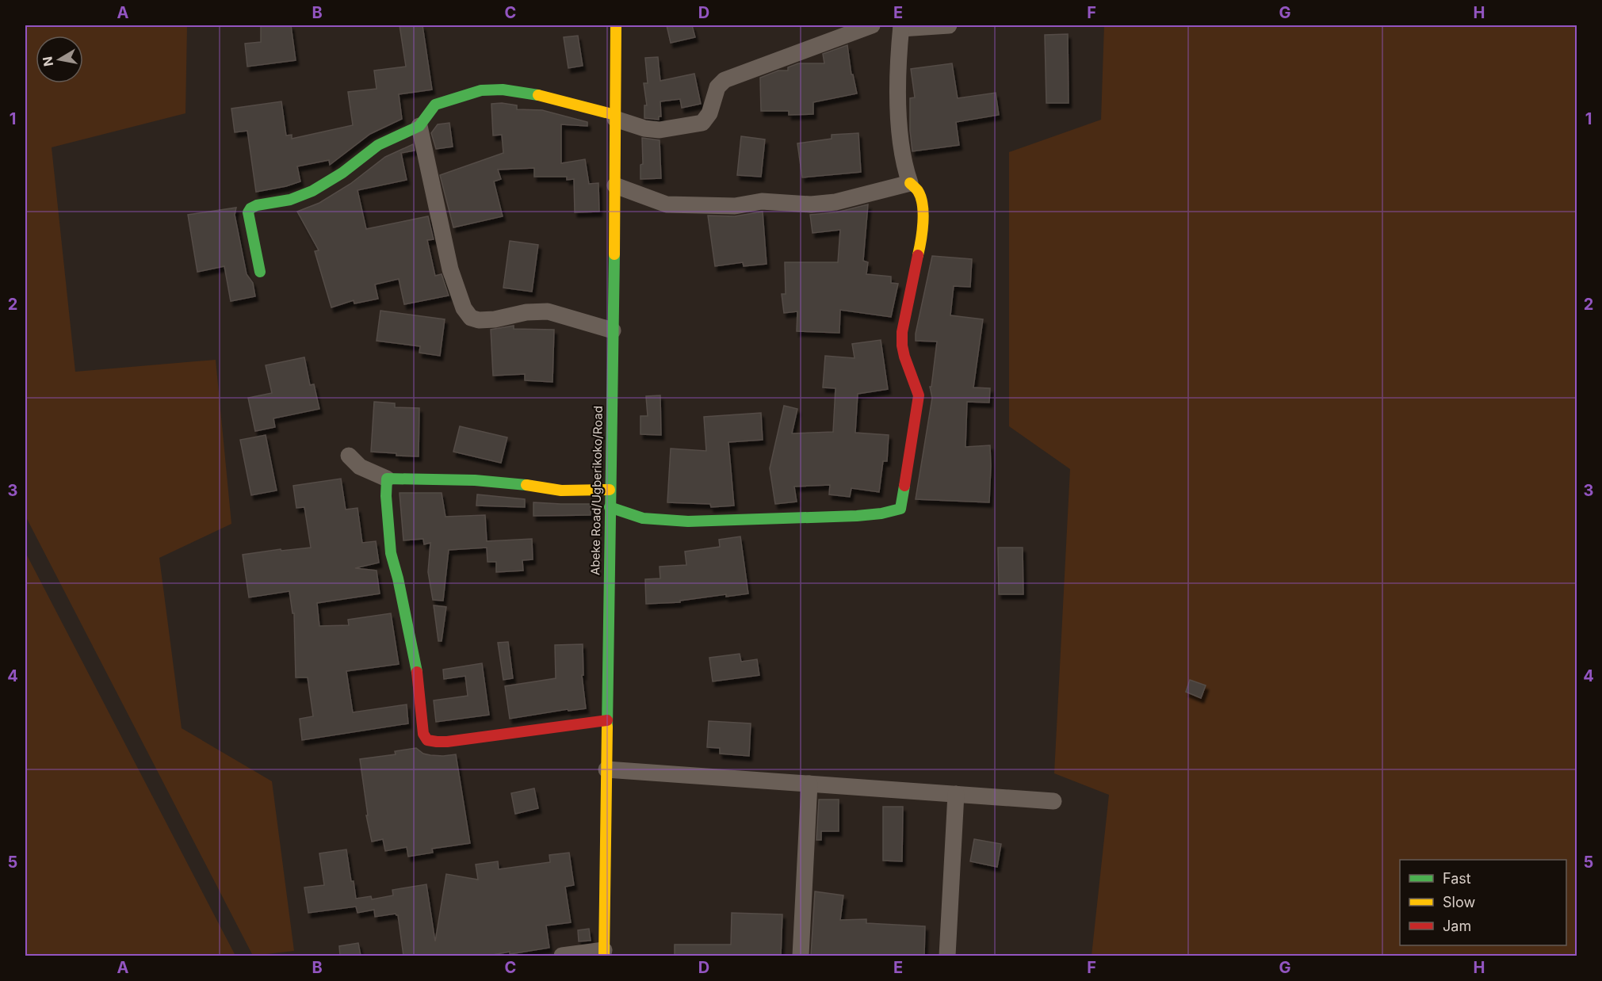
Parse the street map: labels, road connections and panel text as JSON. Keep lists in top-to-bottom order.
{
  "streets": {
    "street": ["Abeke Road/Ugberikoko/Road"]
  },
  "legend": ["Fast", "Slow", "Jam"],
  "north": "left",
  "grid": {
    "columns": [
      "A",
      "B",
      "C",
      "D",
      "E",
      "F",
      "G",
      "H"
    ],
    "rows": [
      "1",
      "2",
      "3",
      "4",
      "5"
    ]
  }
}
